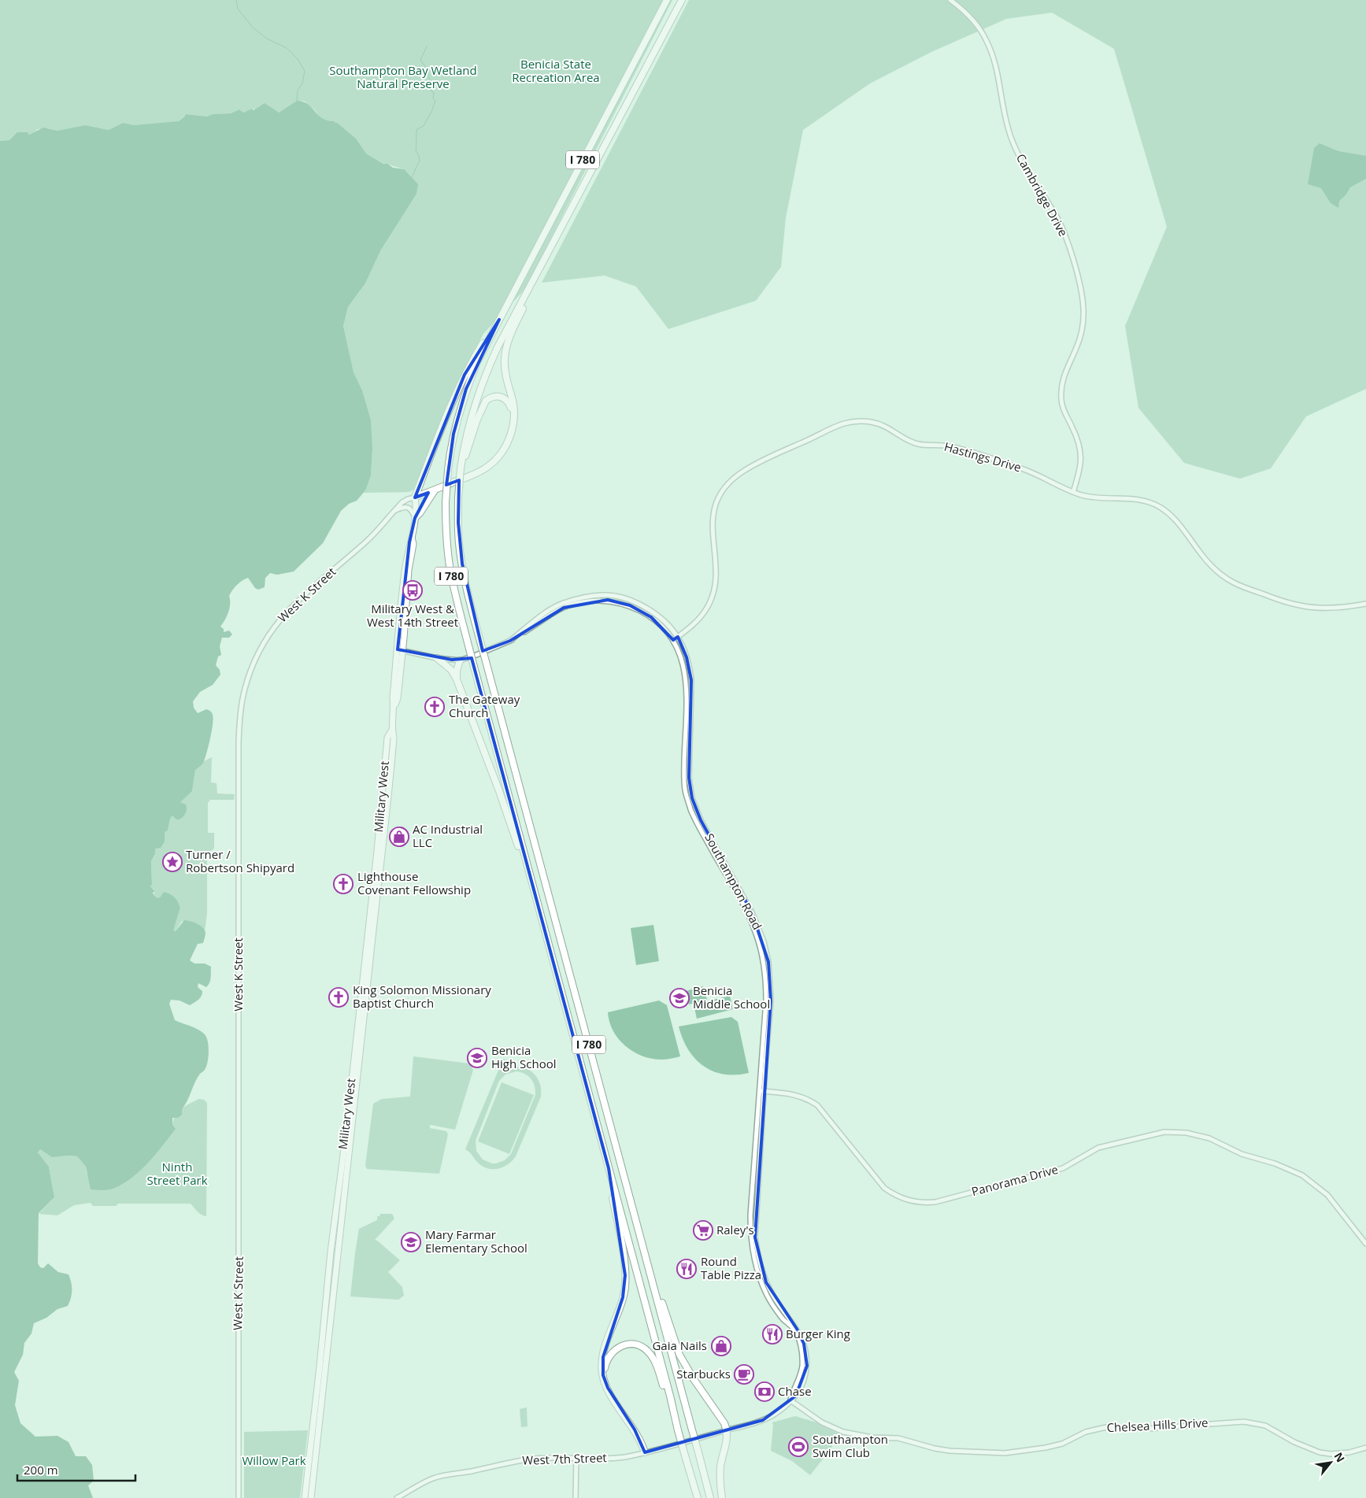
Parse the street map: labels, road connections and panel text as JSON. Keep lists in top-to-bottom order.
{
  "streets": {
    "highway": ["I 780"],
    "main road": ["Military West"],
    "street": [
      "Cambridge Drive",
      "Hastings Drive",
      "West K Street",
      "Southampton Road",
      "Panorama Drive",
      "Chelsea Hills Drive",
      "West 7th Street"
    ]
  },
  "crossings": [
    ["Cambridge Drive", "Hastings Drive"],
    ["Hastings Drive", "Southampton Road"],
    ["West K Street", "Military West"],
    ["Military West", "Southampton Road"],
    ["Southampton Road", "Panorama Drive"],
    ["Southampton Road", "Chelsea Hills Drive"]
  ],
  "parks": [
    "Benicia State Recreation Area",
    "Southampton Bay Wetland Natural Preserve",
    "Ninth Street Park",
    "Willow Park"
  ],
  "places": {
    "bus stop": ["Military West & West 14th Street"],
    "church": ["The Gateway Church", "Lighthouse Covenant Fellowship", "King Solomon Missionary Baptist Church"],
    "shop": ["AC Industrial LLC", "Gaia Nails"],
    "place": ["Turner / Robertson Shipyard"],
    "school or university": ["Benicia Middle School", "Benicia High School", "Mary Farmar Elementary School"],
    "supermarket": ["Raley's"],
    "restaurant": ["Round Table Pizza", "Burger King"],
    "cafe": ["Starbucks"],
    "bank": ["Chase"],
    "sports": ["Southampton Swim Club"]
  },
  "scale_bar": "200 m",
  "north": "top right"
}
